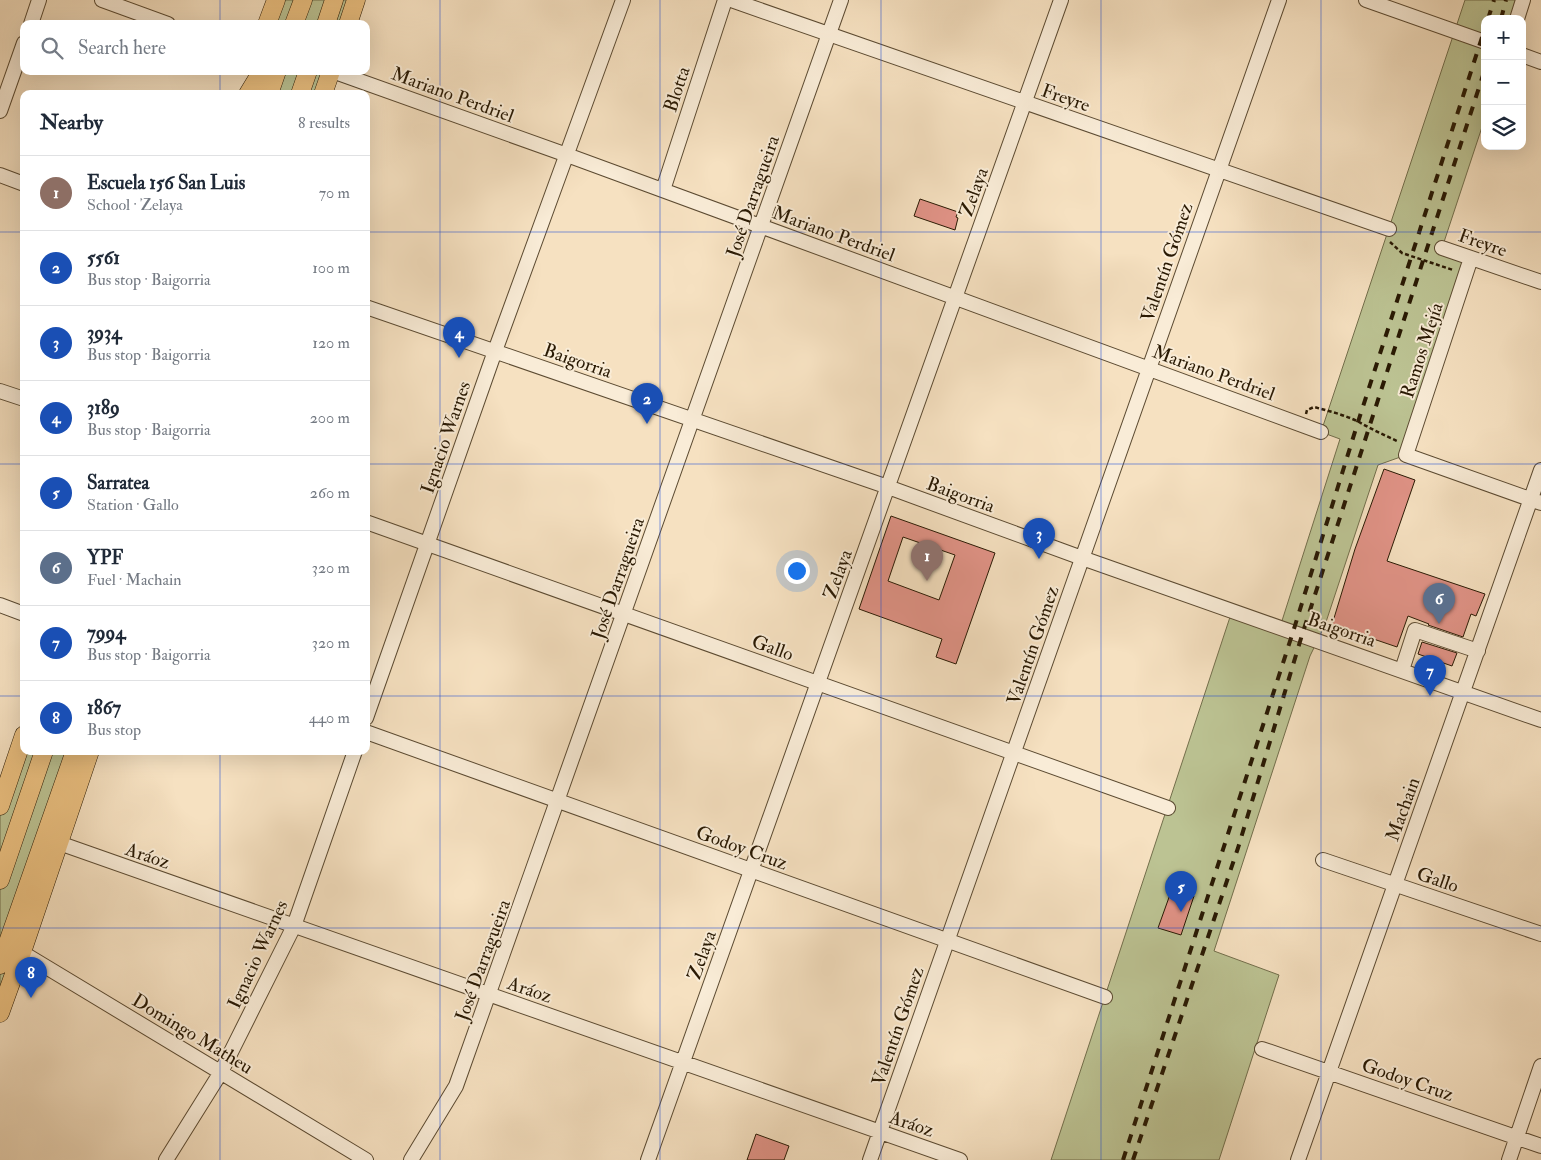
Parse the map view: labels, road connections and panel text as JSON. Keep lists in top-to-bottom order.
{
  "streets": {
    "street": [
      "Blotta",
      "Mariano Perdriel",
      "Freyre",
      "Zelaya",
      "José Darragueira",
      "Valentín Gómez",
      "Ramos Mejía",
      "Baigorria",
      "Ignacio Warnes",
      "Gallo",
      "Machain",
      "Godoy Cruz",
      "Aráoz",
      "Domingo Matheu"
    ]
  },
  "crossings": [
    ["Blotta", "Mariano Perdriel"],
    ["Mariano Perdriel", "Zelaya"],
    ["Mariano Perdriel", "José Darragueira"],
    ["Mariano Perdriel", "Valentín Gómez"],
    ["Mariano Perdriel", "Ignacio Warnes"],
    ["Freyre", "Zelaya"],
    ["Freyre", "José Darragueira"],
    ["Freyre", "Valentín Gómez"],
    ["Freyre", "Ramos Mejía"],
    ["Zelaya", "Baigorria"],
    ["Zelaya", "Gallo"],
    ["Zelaya", "Godoy Cruz"],
    ["Zelaya", "Aráoz"],
    ["José Darragueira", "Baigorria"],
    ["José Darragueira", "Gallo"],
    ["José Darragueira", "Godoy Cruz"],
    ["José Darragueira", "Aráoz"],
    ["Valentín Gómez", "Baigorria"],
    ["Valentín Gómez", "Gallo"],
    ["Valentín Gómez", "Godoy Cruz"],
    ["Valentín Gómez", "Aráoz"],
    ["Baigorria", "Ignacio Warnes"],
    ["Baigorria", "Machain"],
    ["Ignacio Warnes", "Gallo"],
    ["Ignacio Warnes", "Aráoz"],
    ["Ignacio Warnes", "Domingo Matheu"],
    ["Gallo", "Machain"],
    ["Machain", "Godoy Cruz"]
  ],
  "page": {
    "map_buttons": ["+", "−"],
    "search": "Search here",
    "heading": ["Nearby", "8 results"],
    "list": [
      {
        "mark": "1",
        "name": "Escuela 156 San Luis",
        "note": "School · Zelaya",
        "value": "70 m"
      },
      {
        "mark": "2",
        "name": "5561",
        "note": "Bus stop · Baigorria",
        "value": "100 m"
      },
      {
        "mark": "3",
        "name": "3934",
        "note": "Bus stop · Baigorria",
        "value": "120 m"
      },
      {
        "mark": "4",
        "name": "3189",
        "note": "Bus stop · Baigorria",
        "value": "200 m"
      },
      {
        "mark": "5",
        "name": "Sarratea",
        "note": "Station · Gallo",
        "value": "260 m"
      },
      {
        "mark": "6",
        "name": "YPF",
        "note": "Fuel · Machain",
        "value": "320 m"
      },
      {
        "mark": "7",
        "name": "7994",
        "note": "Bus stop · Baigorria",
        "value": "320 m"
      },
      {
        "mark": "8",
        "name": "1867",
        "note": "Bus stop",
        "value": "440 m"
      }
    ],
    "pins": [
      "4",
      "2",
      "3",
      "1",
      "6",
      "7",
      "5",
      "8"
    ]
  }
}
